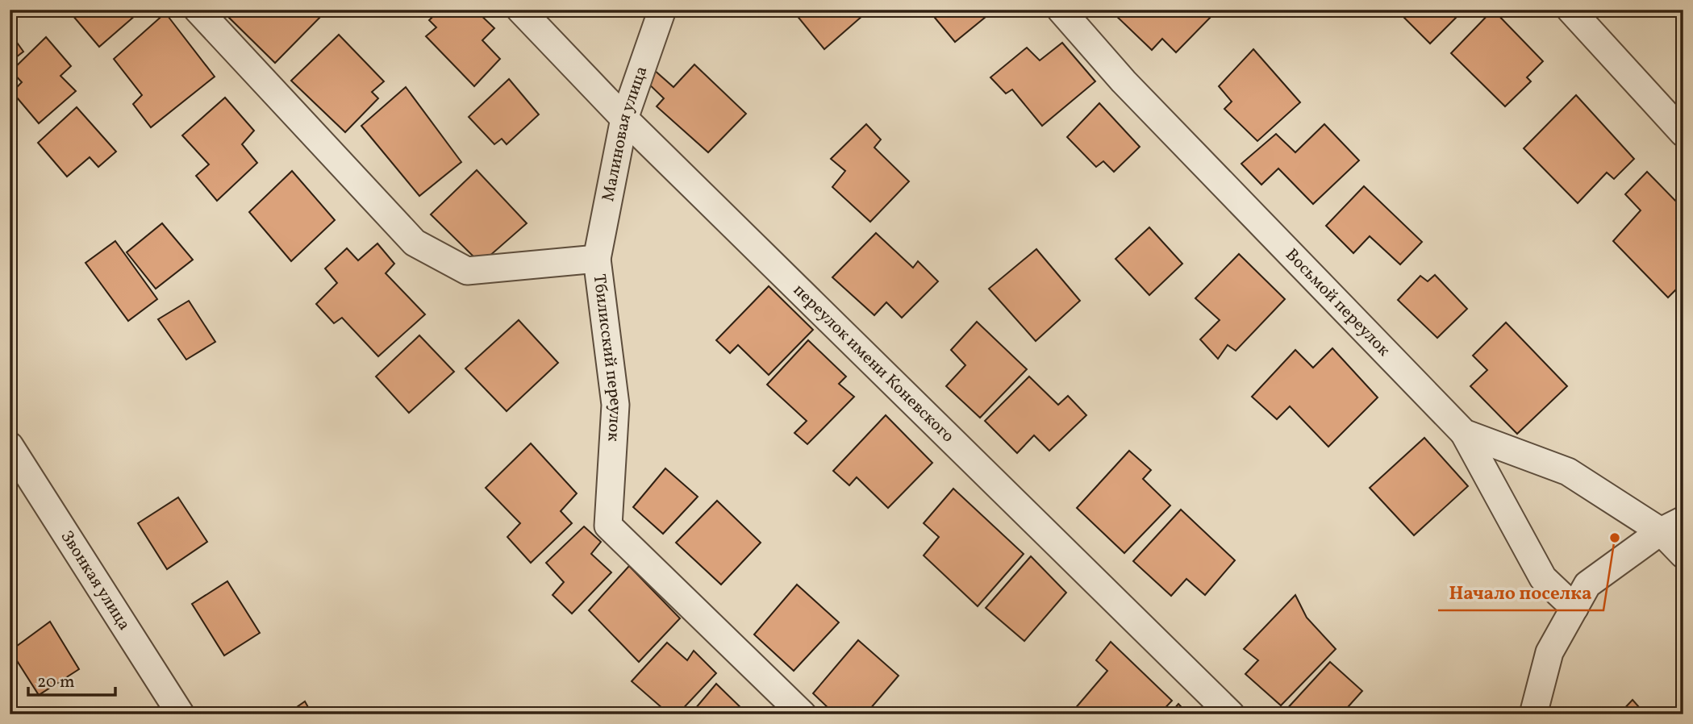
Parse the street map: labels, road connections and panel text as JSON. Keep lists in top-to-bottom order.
{
  "streets": {
    "street": [
      "Малиновая улица",
      "Восьмой переулок",
      "Тбилисский переулок",
      "переулок имени Коневского",
      "Звонкая улица"
    ]
  },
  "crossings": [
    ["Малиновая улица", "Тбилисский переулок"],
    ["Малиновая улица", "переулок имени Коневского"]
  ],
  "places": ["Начало поселка"],
  "scale_bar": "20 m"
}
